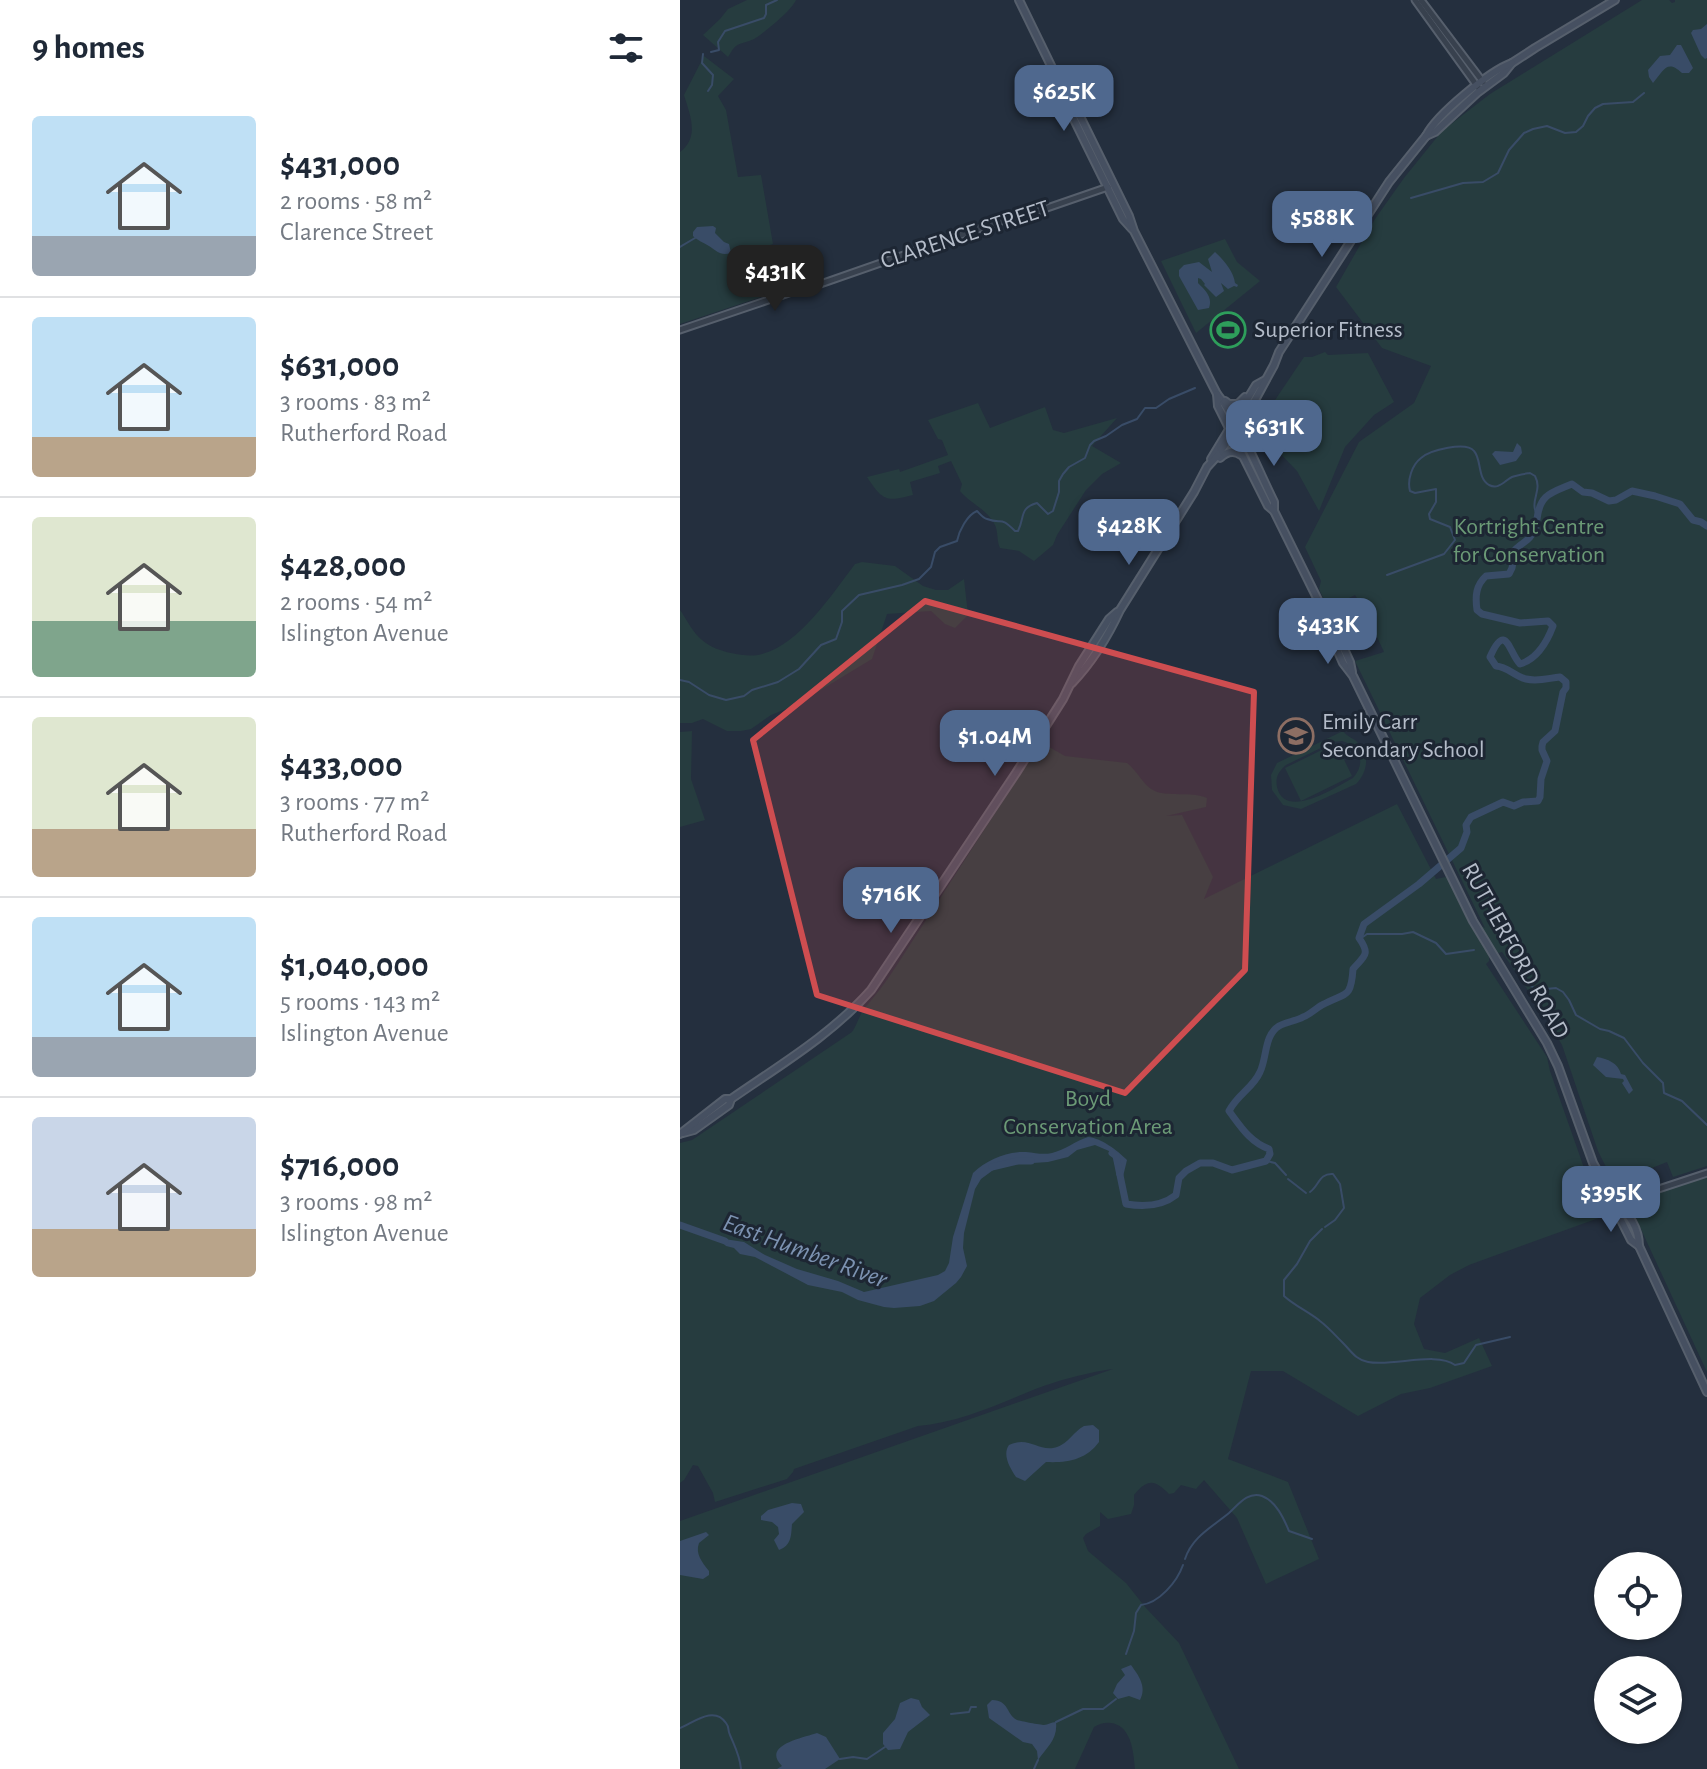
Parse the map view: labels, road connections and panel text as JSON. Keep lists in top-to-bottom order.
{
  "streets": {
    "main road": ["RUTHERFORD ROAD"],
    "street": ["CLARENCE STREET"]
  },
  "crossings": [
    ["CLARENCE STREET", "RUTHERFORD ROAD"]
  ],
  "water": ["East Humber River"],
  "parks": ["Kortright Centre for Conservation", "Boyd Conservation Area"],
  "places": {
    "sports": ["Superior Fitness"],
    "school or university": ["Emily Carr Secondary School"]
  },
  "page": {
    "heading": "9 homes",
    "price": [
      "$625K",
      "$588K",
      "$431K",
      "$631K",
      "$428K",
      "$433K",
      "$1.04M",
      "$716K",
      "$395K"
    ],
    "list": [
      {
        "name": "$431,000",
        "note": "2 rooms · 58 m² · Clarence Street"
      },
      {
        "name": "$631,000",
        "note": "3 rooms · 83 m² · Rutherford Road"
      },
      {
        "name": "$428,000",
        "note": "2 rooms · 54 m² · Islington Avenue"
      },
      {
        "name": "$433,000",
        "note": "3 rooms · 77 m² · Rutherford Road"
      },
      {
        "name": "$1,040,000",
        "note": "5 rooms · 143 m² · Islington Avenue"
      },
      {
        "name": "$716,000",
        "note": "3 rooms · 98 m² · Islington Avenue"
      }
    ]
  }
}
